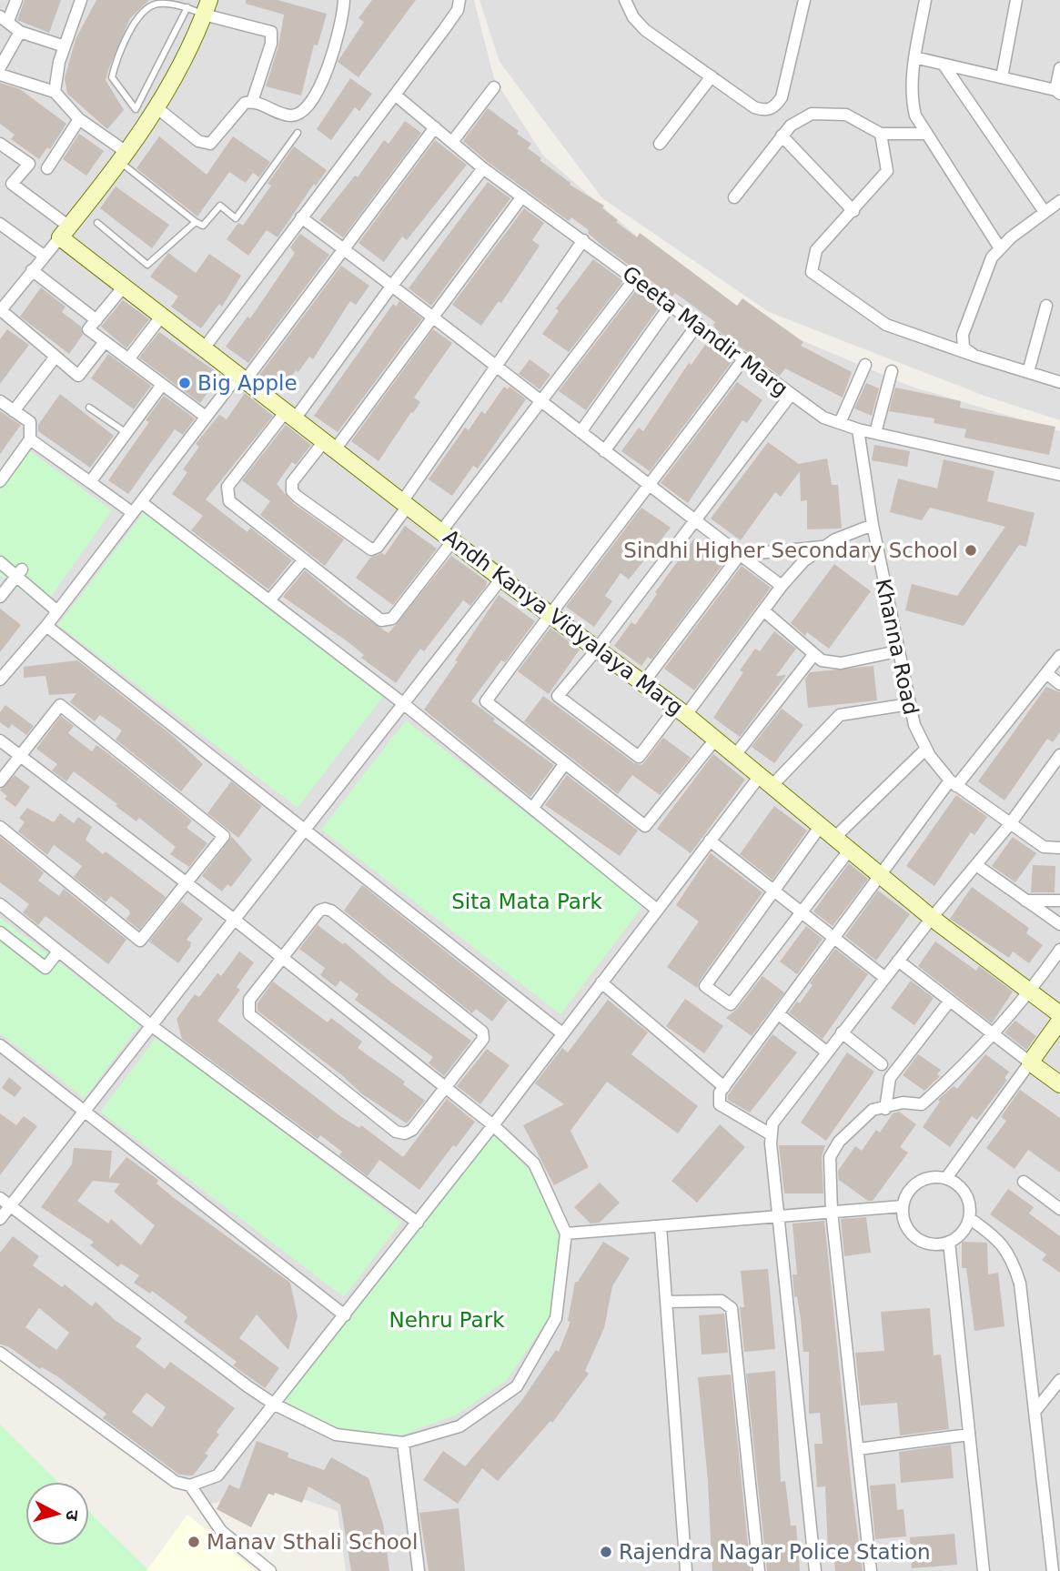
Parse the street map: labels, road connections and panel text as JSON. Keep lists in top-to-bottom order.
{
  "streets": {
    "street": ["Geeta Mandir Marg", "Andh Kanya Vidyalaya Marg", "Khanna Road"]
  },
  "crossings": [
    ["Geeta Mandir Marg", "Khanna Road"]
  ],
  "parks": ["Sita Mata Park", "Nehru Park"],
  "places": [
    "Big Apple",
    "Sindhi Higher Secondary School",
    "Manav Sthali School",
    "Rajendra Nagar Police Station"
  ],
  "north": "right"
}
